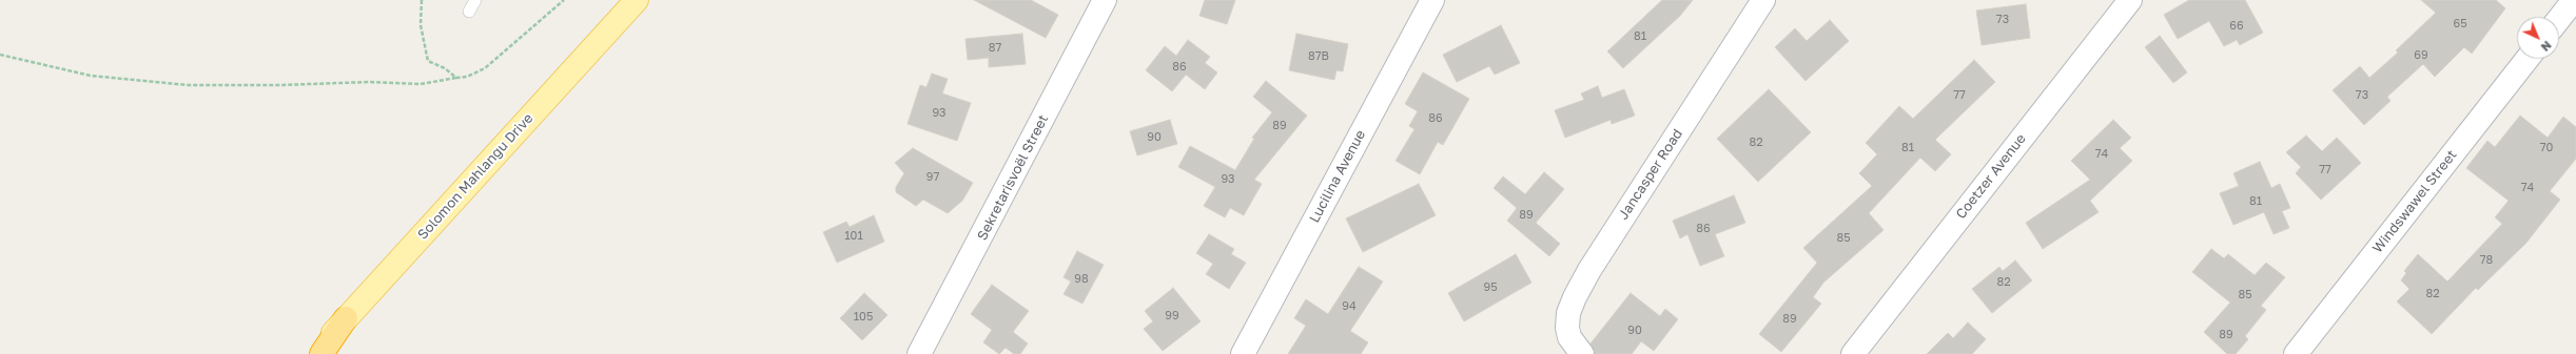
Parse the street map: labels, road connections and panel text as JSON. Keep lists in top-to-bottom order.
{
  "streets": {
    "main road": ["Solomon Mahlangu Drive"],
    "street": [
      "Jancasper Road",
      "Lucilina Avenue",
      "Coetzer Avenue",
      "Sekretarisvoël Street",
      "Windswawel Street"
    ]
  },
  "house_numbers": [
    "73",
    "65",
    "66",
    "81",
    "87",
    "69",
    "87B",
    "86",
    "77",
    "73",
    "93",
    "86",
    "89",
    "90",
    "82",
    "81",
    "70",
    "74",
    "77",
    "97",
    "93",
    "74",
    "81",
    "89",
    "86",
    "101",
    "85",
    "78",
    "98",
    "82",
    "95",
    "82",
    "85",
    "94",
    "99",
    "105",
    "89",
    "90",
    "89"
  ],
  "north": "bottom right"
}
